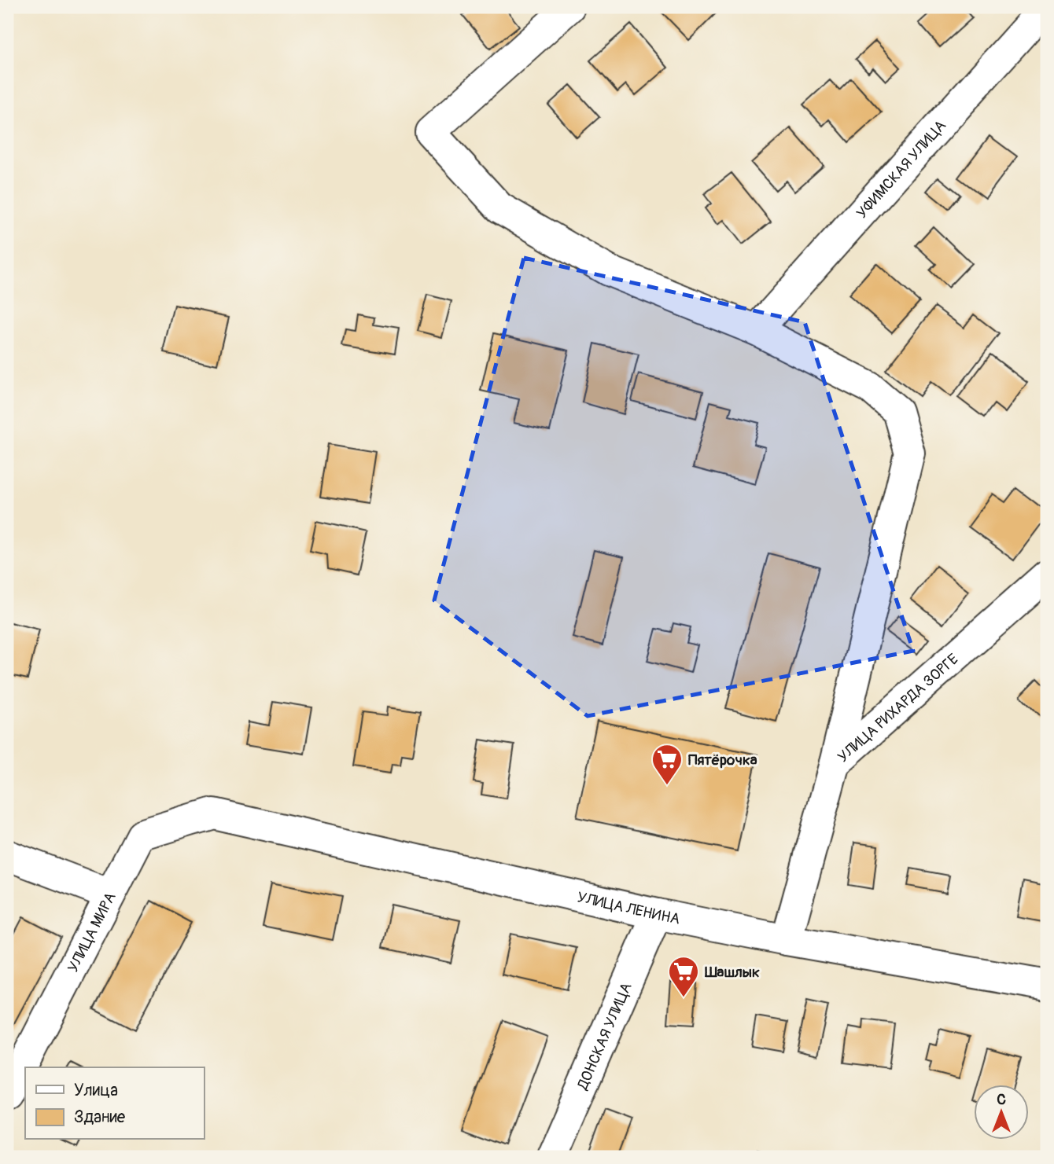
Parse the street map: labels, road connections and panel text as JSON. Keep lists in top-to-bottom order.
{
  "streets": {
    "street": [
      "УФИМСКАЯ УЛИЦА",
      "УЛИЦА РИХАРДА ЗОРГЕ",
      "УЛИЦА ЛЕНИНА",
      "УЛИЦА МИРА",
      "ДОНСКАЯ УЛИЦА"
    ]
  },
  "crossings": [
    ["УЛИЦА РИХАРДА ЗОРГЕ", "УЛИЦА ЛЕНИНА"],
    ["УЛИЦА ЛЕНИНА", "УЛИЦА МИРА"],
    ["УЛИЦА ЛЕНИНА", "ДОНСКАЯ УЛИЦА"]
  ],
  "places": {
    "supermarket": ["Пятёрочка", "Шашлык"]
  },
  "legend": ["Улица", "Здание"],
  "north": "top"
}
